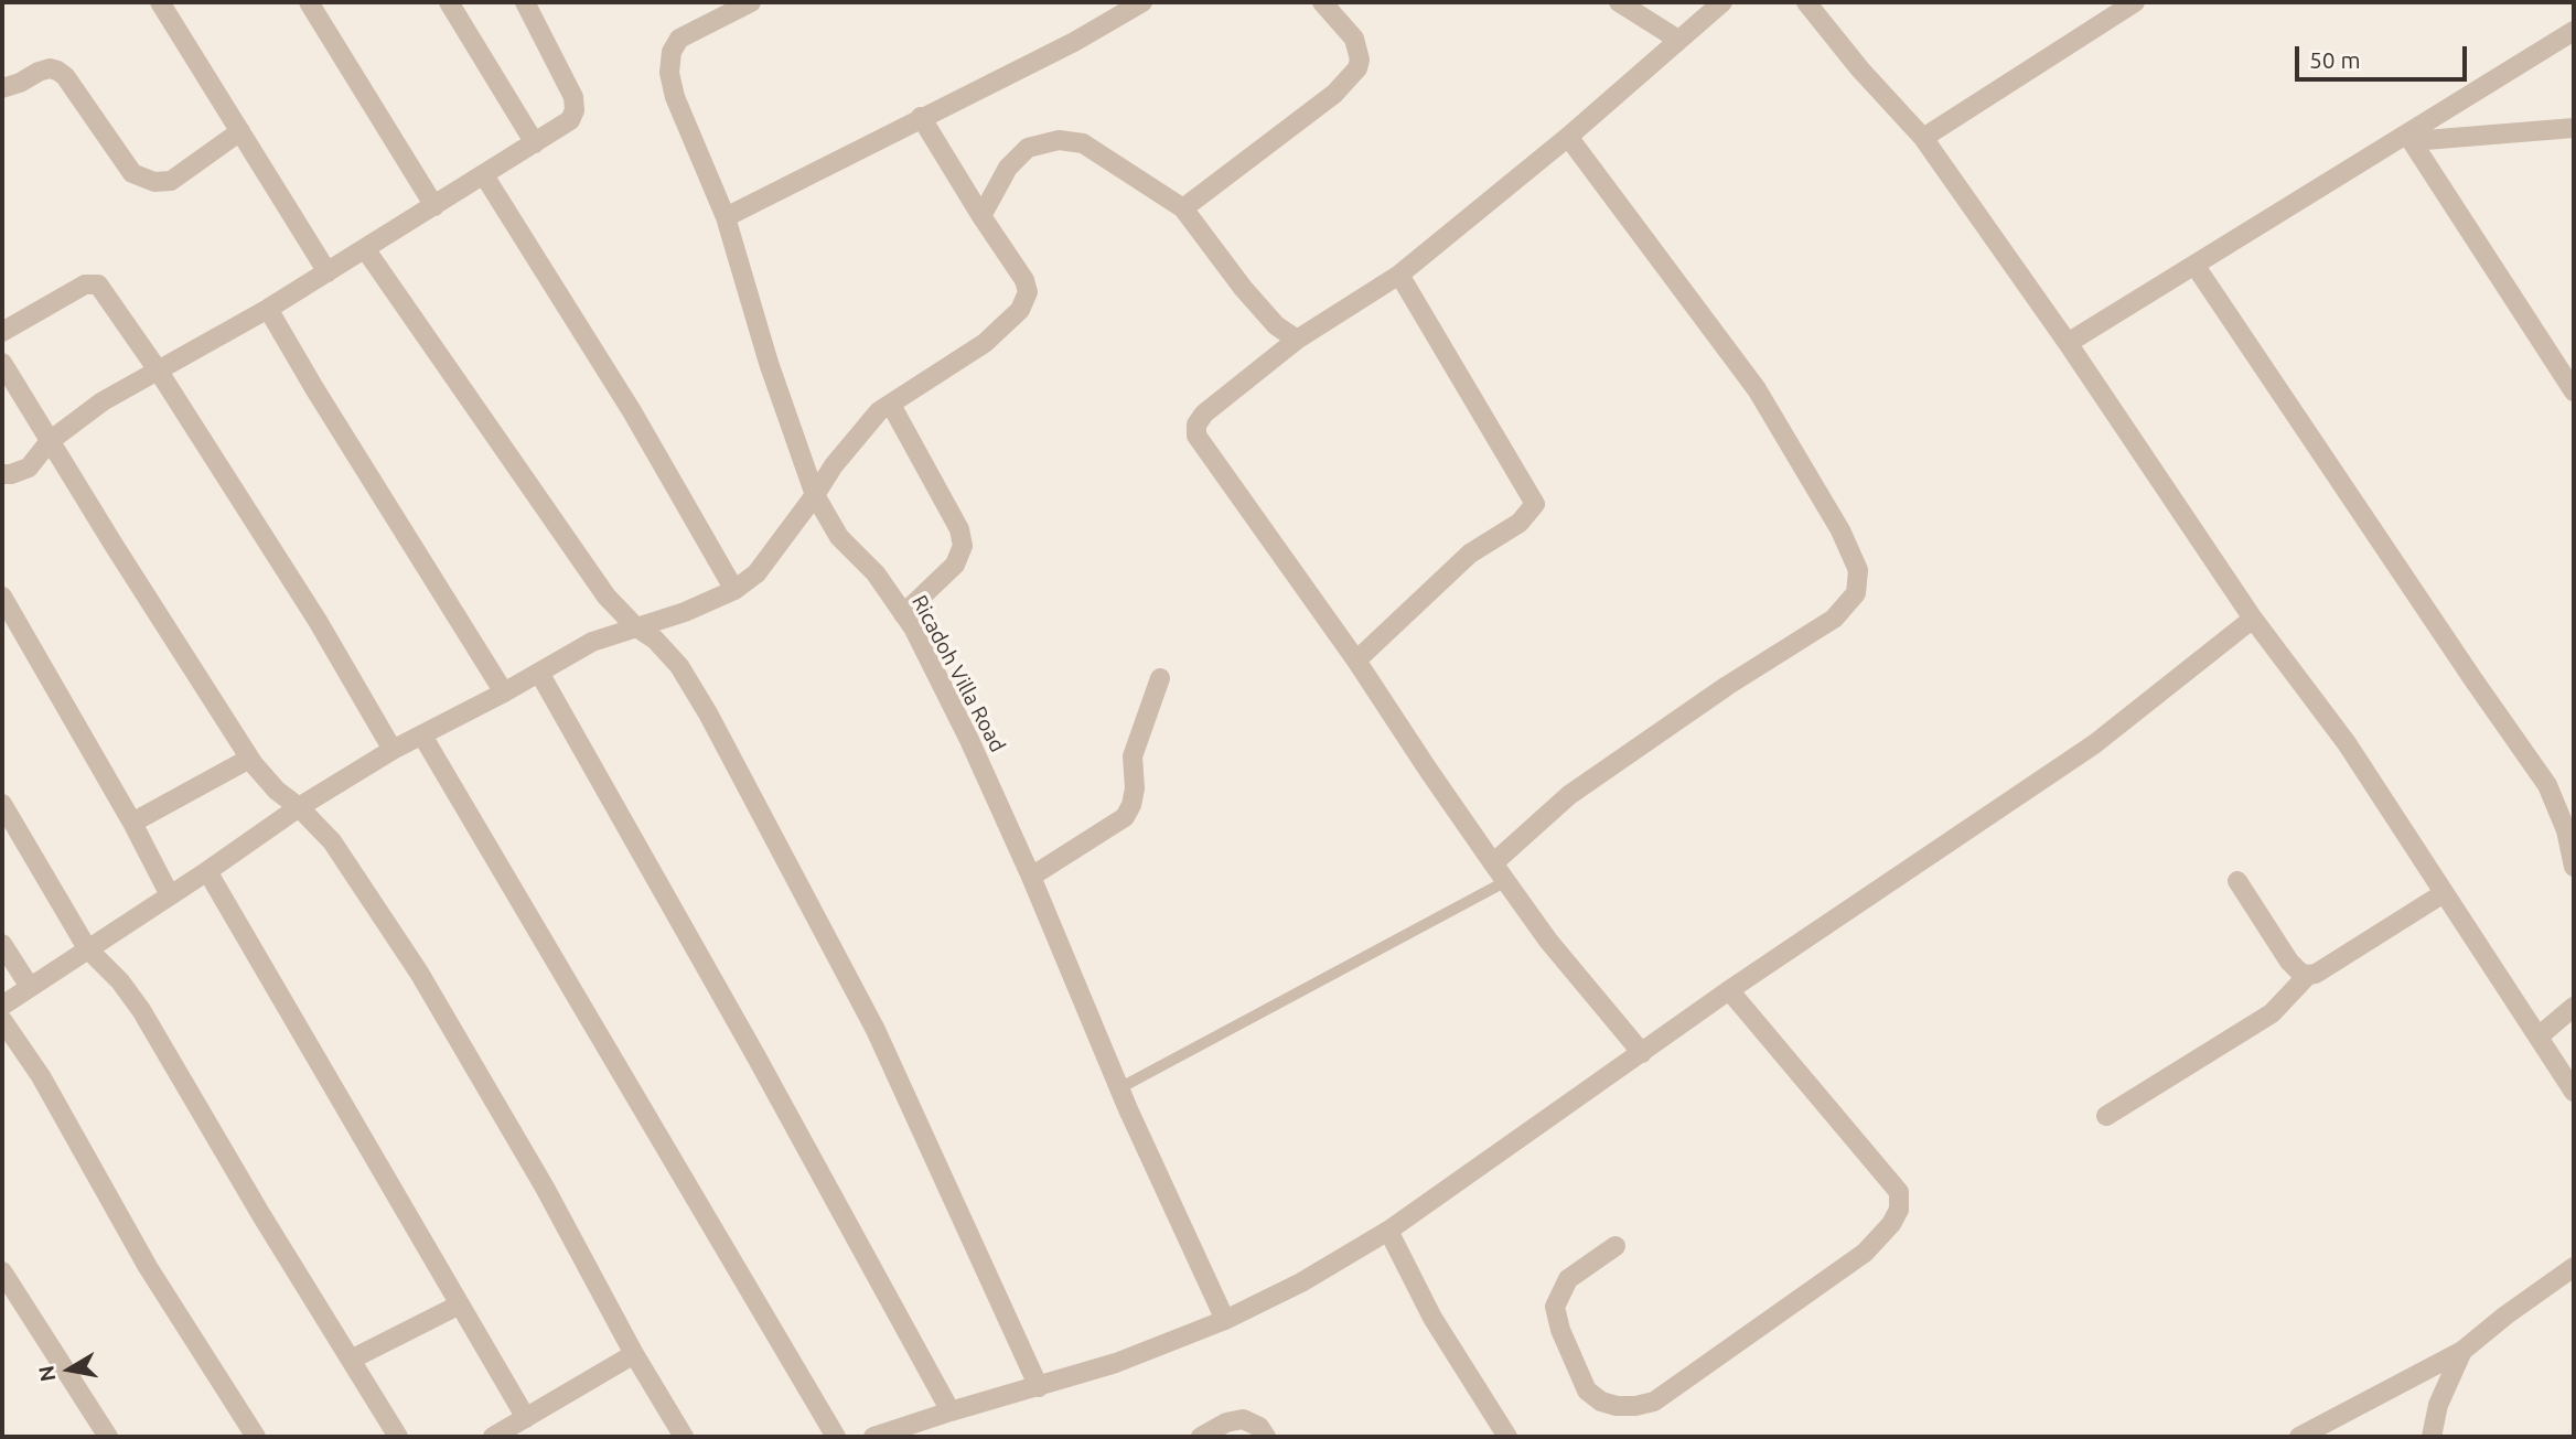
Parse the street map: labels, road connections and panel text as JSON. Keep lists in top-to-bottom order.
{
  "streets": {
    "street": ["Ricadoh Villa Road"]
  },
  "scale_bar": "50 m",
  "north": "left"
}
